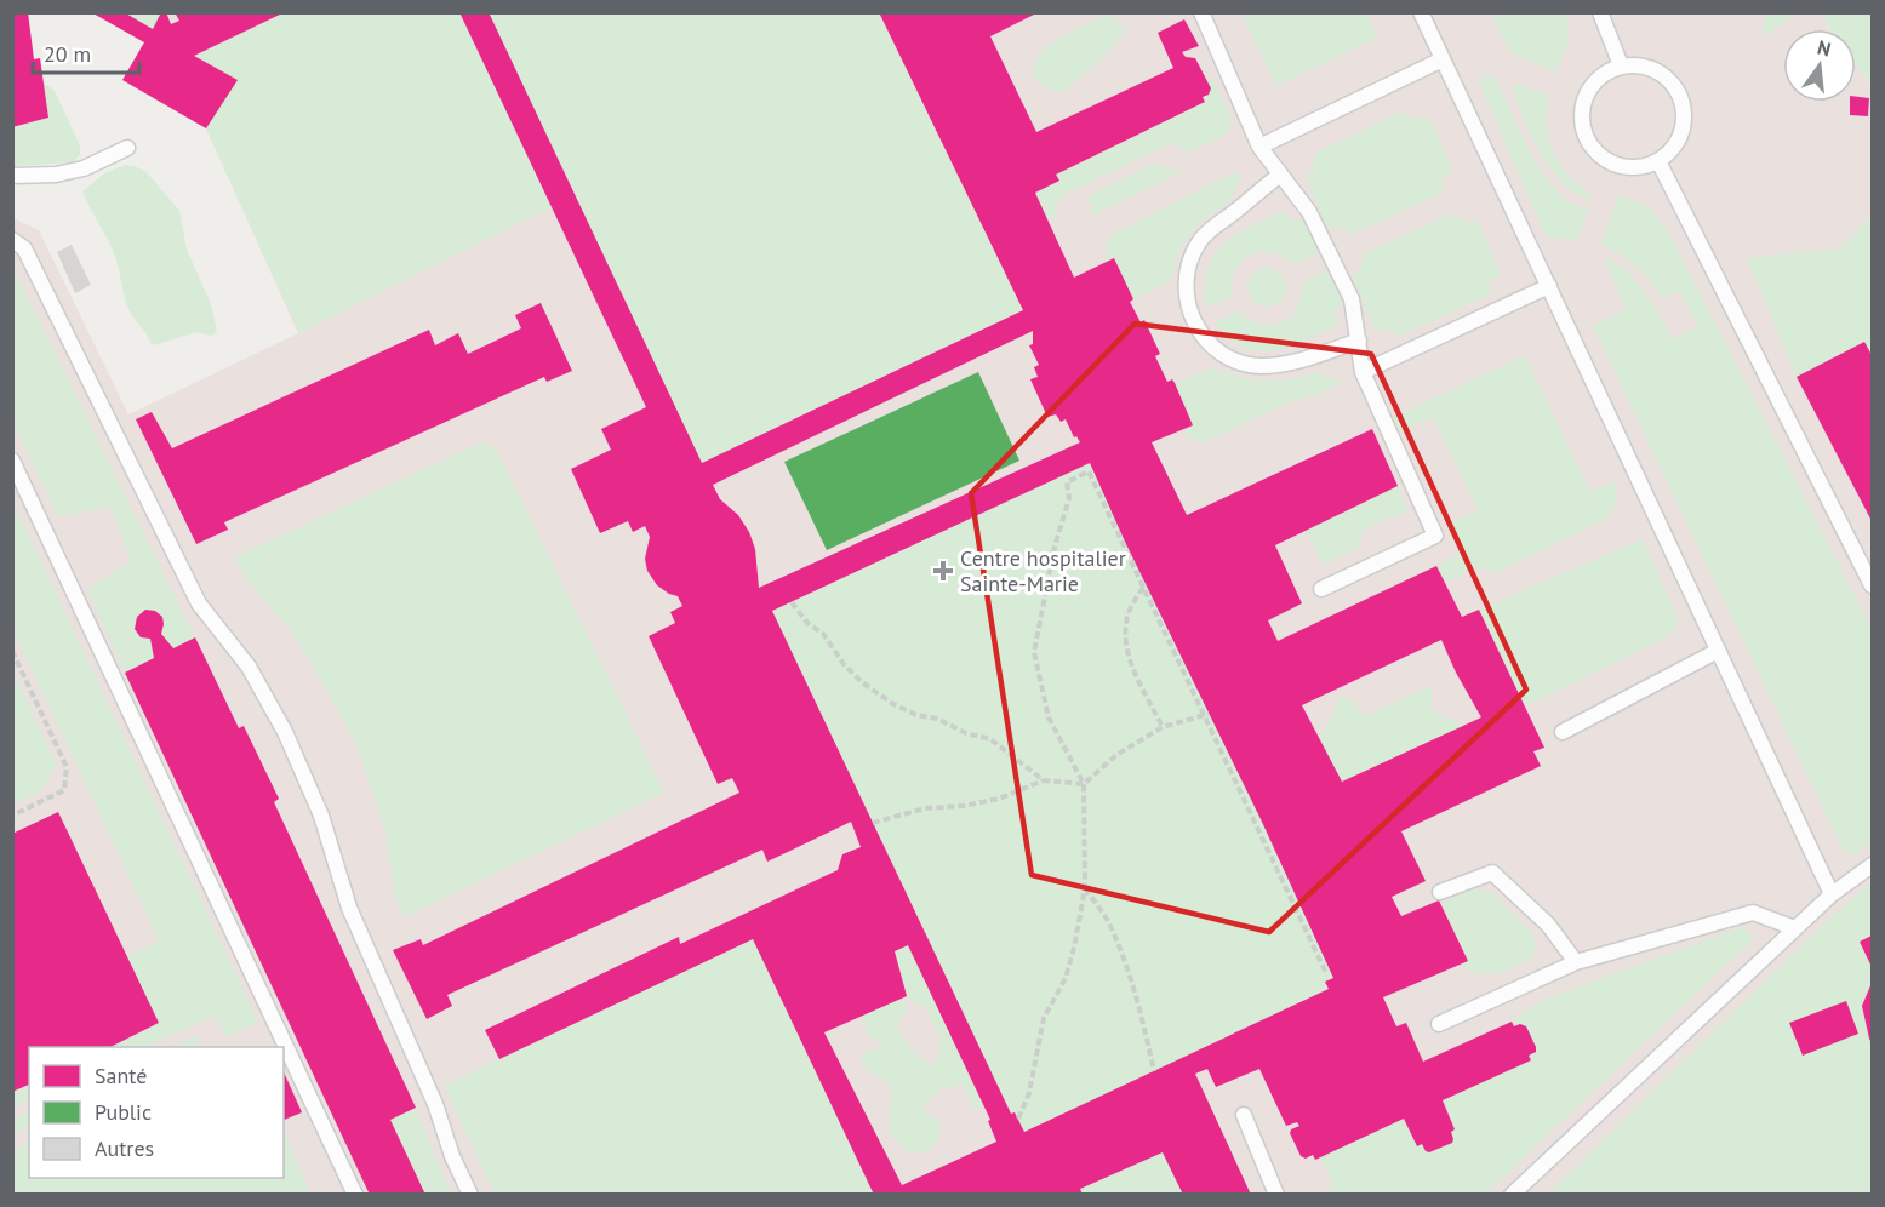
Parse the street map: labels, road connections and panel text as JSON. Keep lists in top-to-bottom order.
{
  "places": {
    "health": ["Centre hospitalier Sainte-Marie"]
  },
  "legend": ["Santé", "Public", "Autres"],
  "scale_bar": "20 m",
  "north": "top"
}
